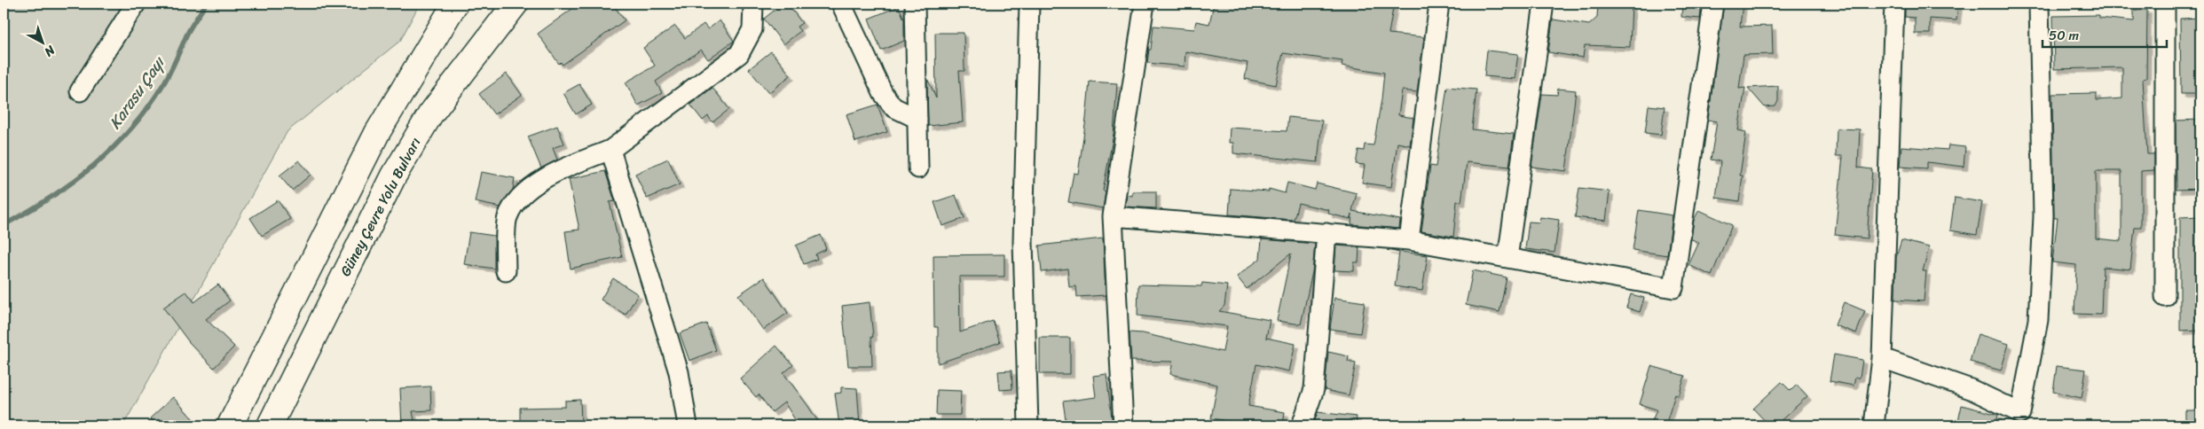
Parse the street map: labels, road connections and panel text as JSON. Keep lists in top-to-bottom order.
{
  "streets": {
    "highway": ["Güney Çevre Yolu Bulvarı"]
  },
  "water": ["Karasu Çayı"],
  "scale_bar": "50 m",
  "north": "bottom right"
}
